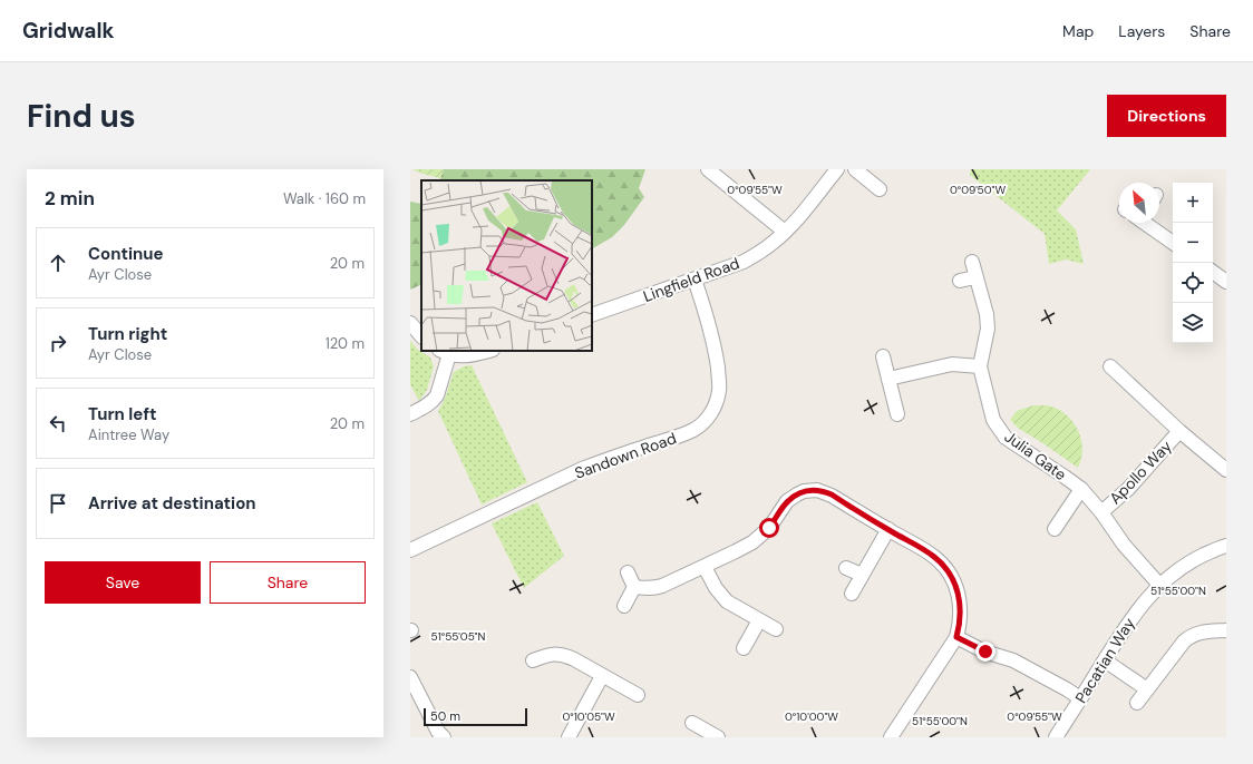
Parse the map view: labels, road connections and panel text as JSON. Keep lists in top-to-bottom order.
{
  "streets": {
    "street": [
      "Lingfield Road",
      "Sandown Road",
      "Julia Gate",
      "Apollo Way",
      "Pacatian Way"
    ]
  },
  "crossings": [
    ["Lingfield Road", "Sandown Road"],
    ["Julia Gate", "Apollo Way"],
    ["Julia Gate", "Pacatian Way"]
  ],
  "scale_bar": "50 m",
  "north": "top left",
  "page": {
    "header": "Gridwalk",
    "nav": ["Map", "Layers", "Share"],
    "buttons": [
      "Directions",
      ["Save", "Share"]
    ],
    "title": "Find us",
    "heading": ["2 min", "Walk · 160 m"],
    "map_buttons": ["+", "−"],
    "list": [
      ["Continue", "Ayr Close", "20 m"],
      ["Turn right", "Ayr Close", "120 m"],
      ["Turn left", "Aintree Way", "20 m"],
      "Arrive at destination"
    ],
    "scale": "50 m"
  },
  "coordinates": [
    "0°09'55\"W",
    "0°09'50\"W",
    "51°55'00\"N",
    "51°55'05\"N",
    "0°10'05\"W",
    "0°10'00\"W"
  ]
}
